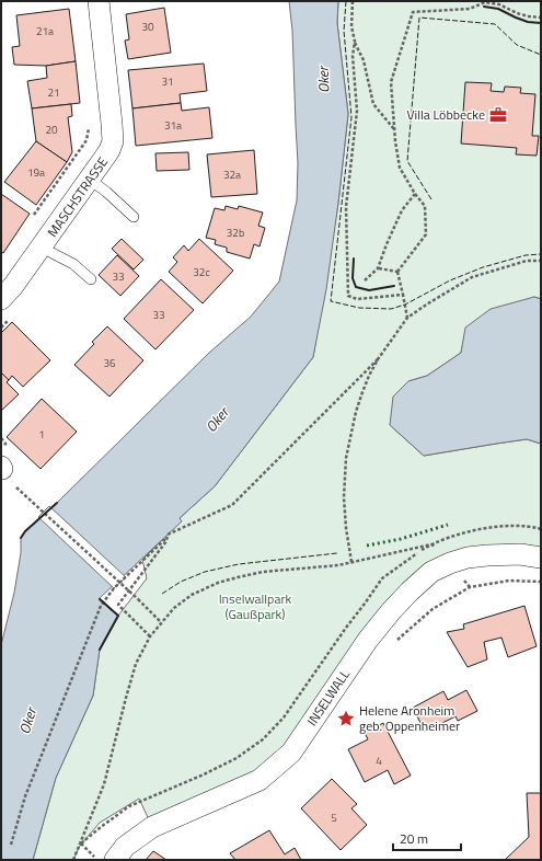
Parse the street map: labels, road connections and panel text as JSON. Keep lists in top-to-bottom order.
{
  "streets": {
    "street": ["MASCHSTRASSE", "INSELWALL"]
  },
  "water": ["Oker"],
  "parks": ["Inselwallpark (Gaußpark)"],
  "places": {
    "office": ["Villa Löbbecke"],
    "place": ["Helene Aronheim geb. Oppenheimer"]
  },
  "house_numbers": [
    "30",
    "21a",
    "31",
    "21",
    "31a",
    "20",
    "19a",
    "32a",
    "32b",
    "32c",
    "33",
    "33",
    "36",
    "1",
    "4",
    "5"
  ],
  "scale_bar": "20 m"
}
